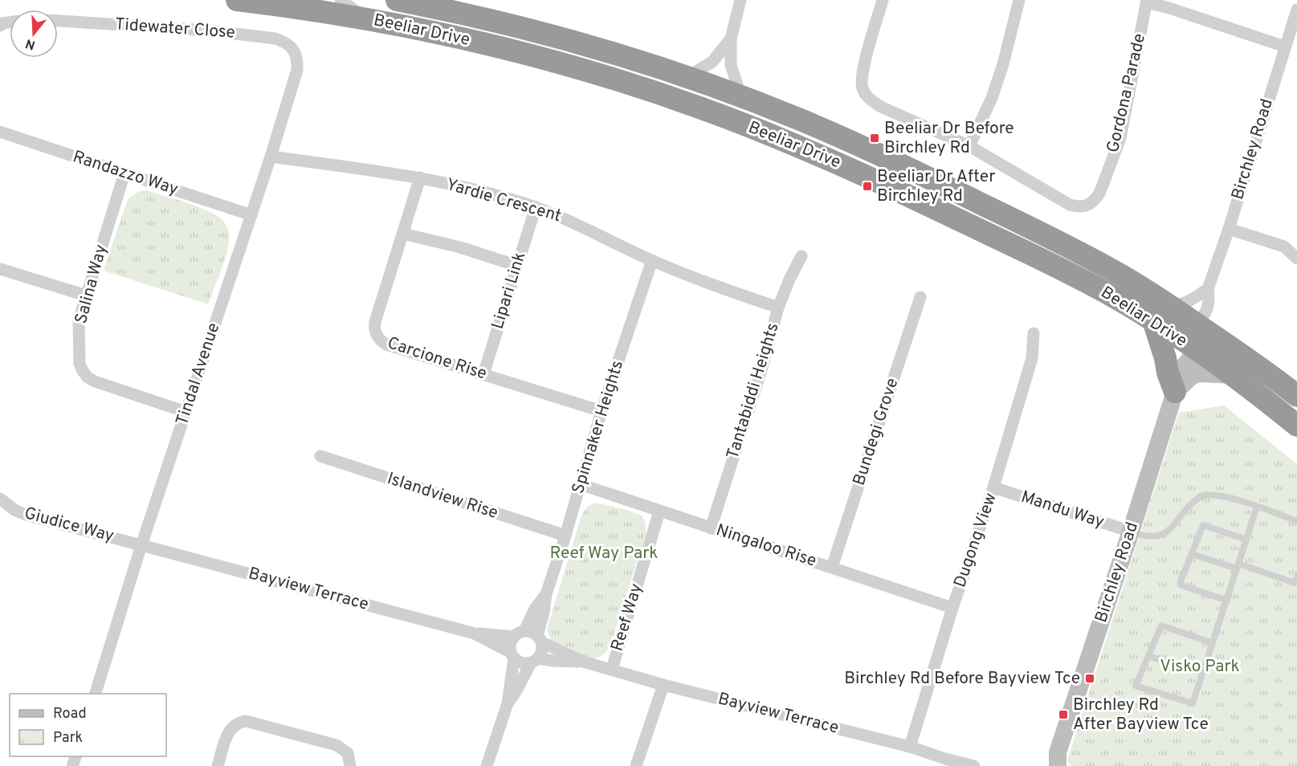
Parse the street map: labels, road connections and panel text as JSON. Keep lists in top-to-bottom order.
{
  "streets": {
    "highway": ["Beeliar Drive"],
    "street": [
      "Tidewater Close",
      "Gordona Parade",
      "Birchley Road",
      "Randazzo Way",
      "Yardie Crescent",
      "Salina Way",
      "Lipari Link",
      "Carcione Rise",
      "Tindal Avenue",
      "Tantabiddi Heights",
      "Spinnaker Heights",
      "Bundegi Grove",
      "Islandview Rise",
      "Mandu Way",
      "Giudice Way",
      "Dugong View",
      "Ningaloo Rise",
      "Bayview Terrace",
      "Reef Way"
    ]
  },
  "crossings": [
    ["Tidewater Close", "Tindal Avenue"],
    ["Beeliar Drive", "Birchley Road"],
    ["Birchley Road", "Mandu Way"],
    ["Randazzo Way", "Salina Way"],
    ["Randazzo Way", "Tindal Avenue"],
    ["Yardie Crescent", "Lipari Link"],
    ["Yardie Crescent", "Carcione Rise"],
    ["Yardie Crescent", "Tindal Avenue"],
    ["Yardie Crescent", "Tantabiddi Heights"],
    ["Yardie Crescent", "Spinnaker Heights"],
    ["Salina Way", "Tindal Avenue"],
    ["Lipari Link", "Carcione Rise"],
    ["Carcione Rise", "Spinnaker Heights"],
    ["Tindal Avenue", "Giudice Way"],
    ["Tindal Avenue", "Bayview Terrace"],
    ["Tantabiddi Heights", "Ningaloo Rise"],
    ["Spinnaker Heights", "Islandview Rise"],
    ["Spinnaker Heights", "Ningaloo Rise"],
    ["Spinnaker Heights", "Bayview Terrace"],
    ["Bundegi Grove", "Ningaloo Rise"],
    ["Mandu Way", "Dugong View"],
    ["Giudice Way", "Bayview Terrace"],
    ["Dugong View", "Ningaloo Rise"],
    ["Dugong View", "Bayview Terrace"],
    ["Ningaloo Rise", "Reef Way"],
    ["Bayview Terrace", "Reef Way"]
  ],
  "parks": ["Reef Way Park", "Visko Park"],
  "places": {
    "transit": [
      "Beeliar Dr Before Birchley Rd",
      "Beeliar Dr After Birchley Rd",
      "Birchley Rd Before Bayview Tce",
      "Birchley Rd After Bayview Tce"
    ]
  },
  "legend": ["Road", "Park"],
  "north": "bottom"
}
